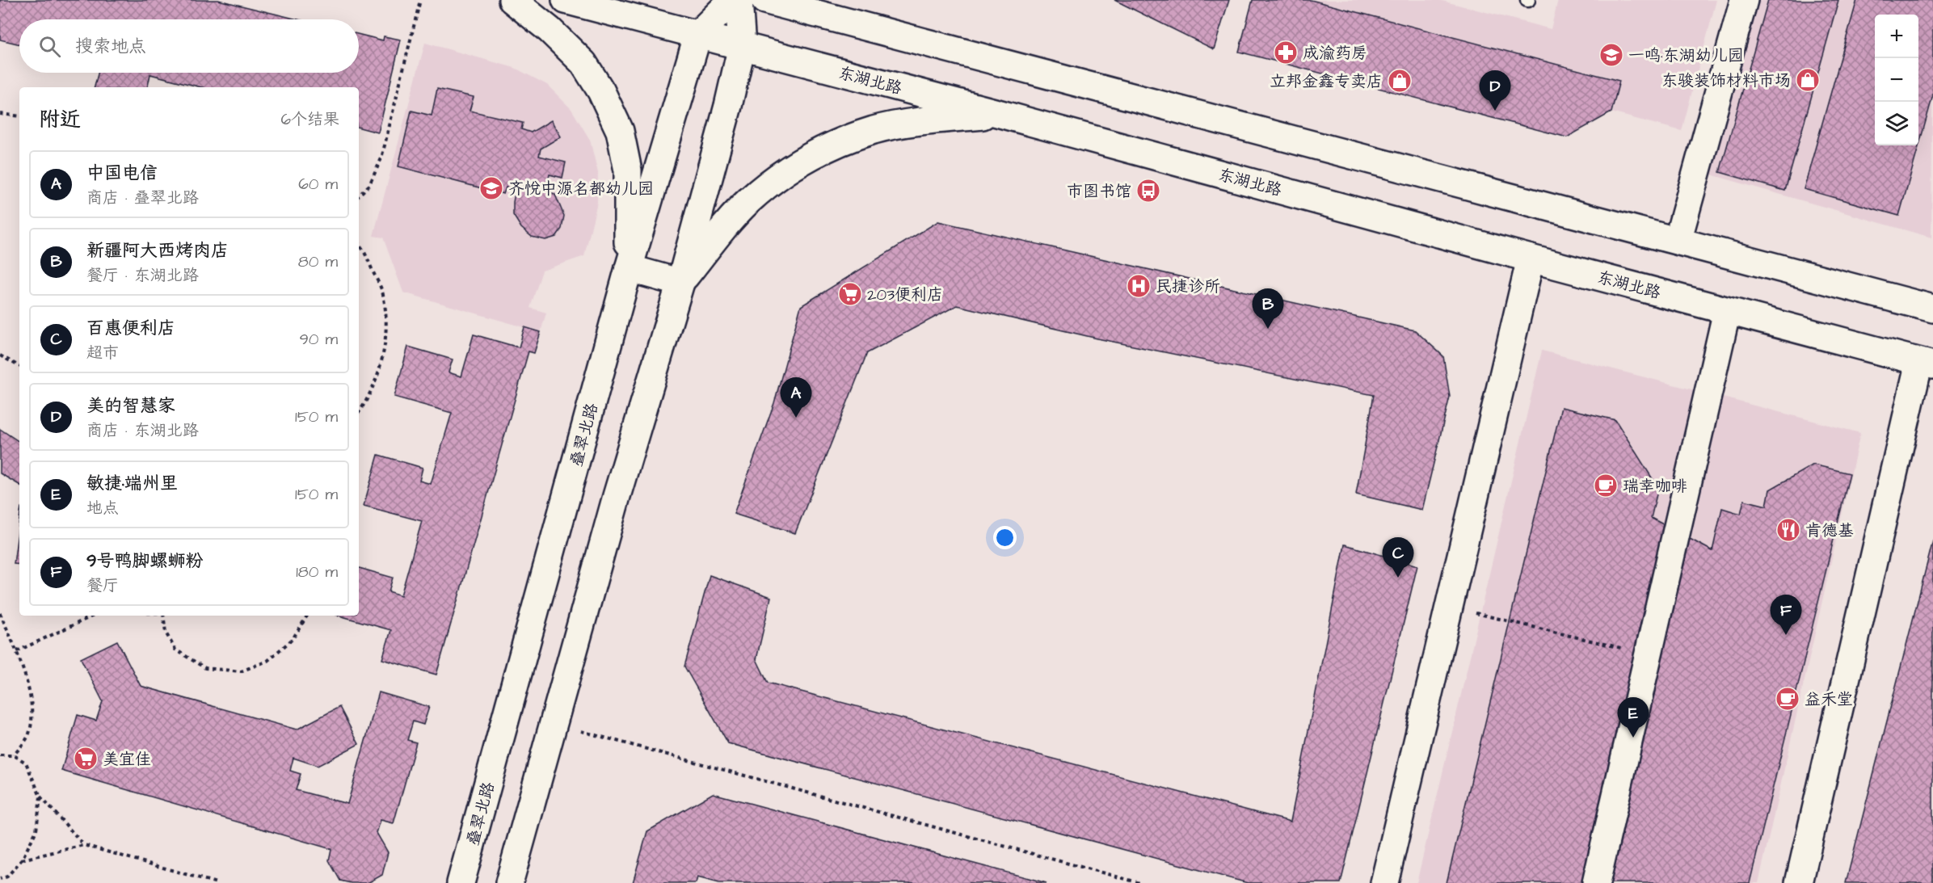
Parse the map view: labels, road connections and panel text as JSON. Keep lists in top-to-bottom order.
{
  "streets": {
    "main road": ["东湖北路", "叠翠北路"]
  },
  "crossings": [
    ["东湖北路", "叠翠北路"]
  ],
  "places": {
    "pharmacy": ["成渝药房"],
    "school or university": ["一鸣·东湖幼儿园", "齐悦中源名都幼儿园"],
    "shop": ["东骏装饰材料市场", "立邦金鑫专卖店"],
    "bus stop": ["市图书馆"],
    "hospital": ["民捷诊所"],
    "supermarket": ["203便利店", "美宜佳"],
    "cafe": ["瑞幸咖啡", "益禾堂"],
    "restaurant": ["肯德基"]
  },
  "page": {
    "map_buttons": ["+", "−"],
    "search": "搜索地点",
    "pins": [
      "D",
      "B",
      "A",
      "C",
      "F",
      "E"
    ],
    "heading": ["附近", "6个结果"],
    "list": [
      {
        "mark": "A",
        "name": "中国电信",
        "note": "商店 · 叠翠北路",
        "value": "60 m"
      },
      {
        "mark": "B",
        "name": "新疆阿大西烤肉店",
        "note": "餐厅 · 东湖北路",
        "value": "80 m"
      },
      {
        "mark": "C",
        "name": "百惠便利店",
        "note": "超市",
        "value": "90 m"
      },
      {
        "mark": "D",
        "name": "美的智慧家",
        "note": "商店 · 东湖北路",
        "value": "150 m"
      },
      {
        "mark": "E",
        "name": "敏捷·端州里",
        "note": "地点",
        "value": "150 m"
      },
      {
        "mark": "F",
        "name": "9号鸭脚螺蛳粉",
        "note": "餐厅",
        "value": "180 m"
      }
    ]
  }
}
